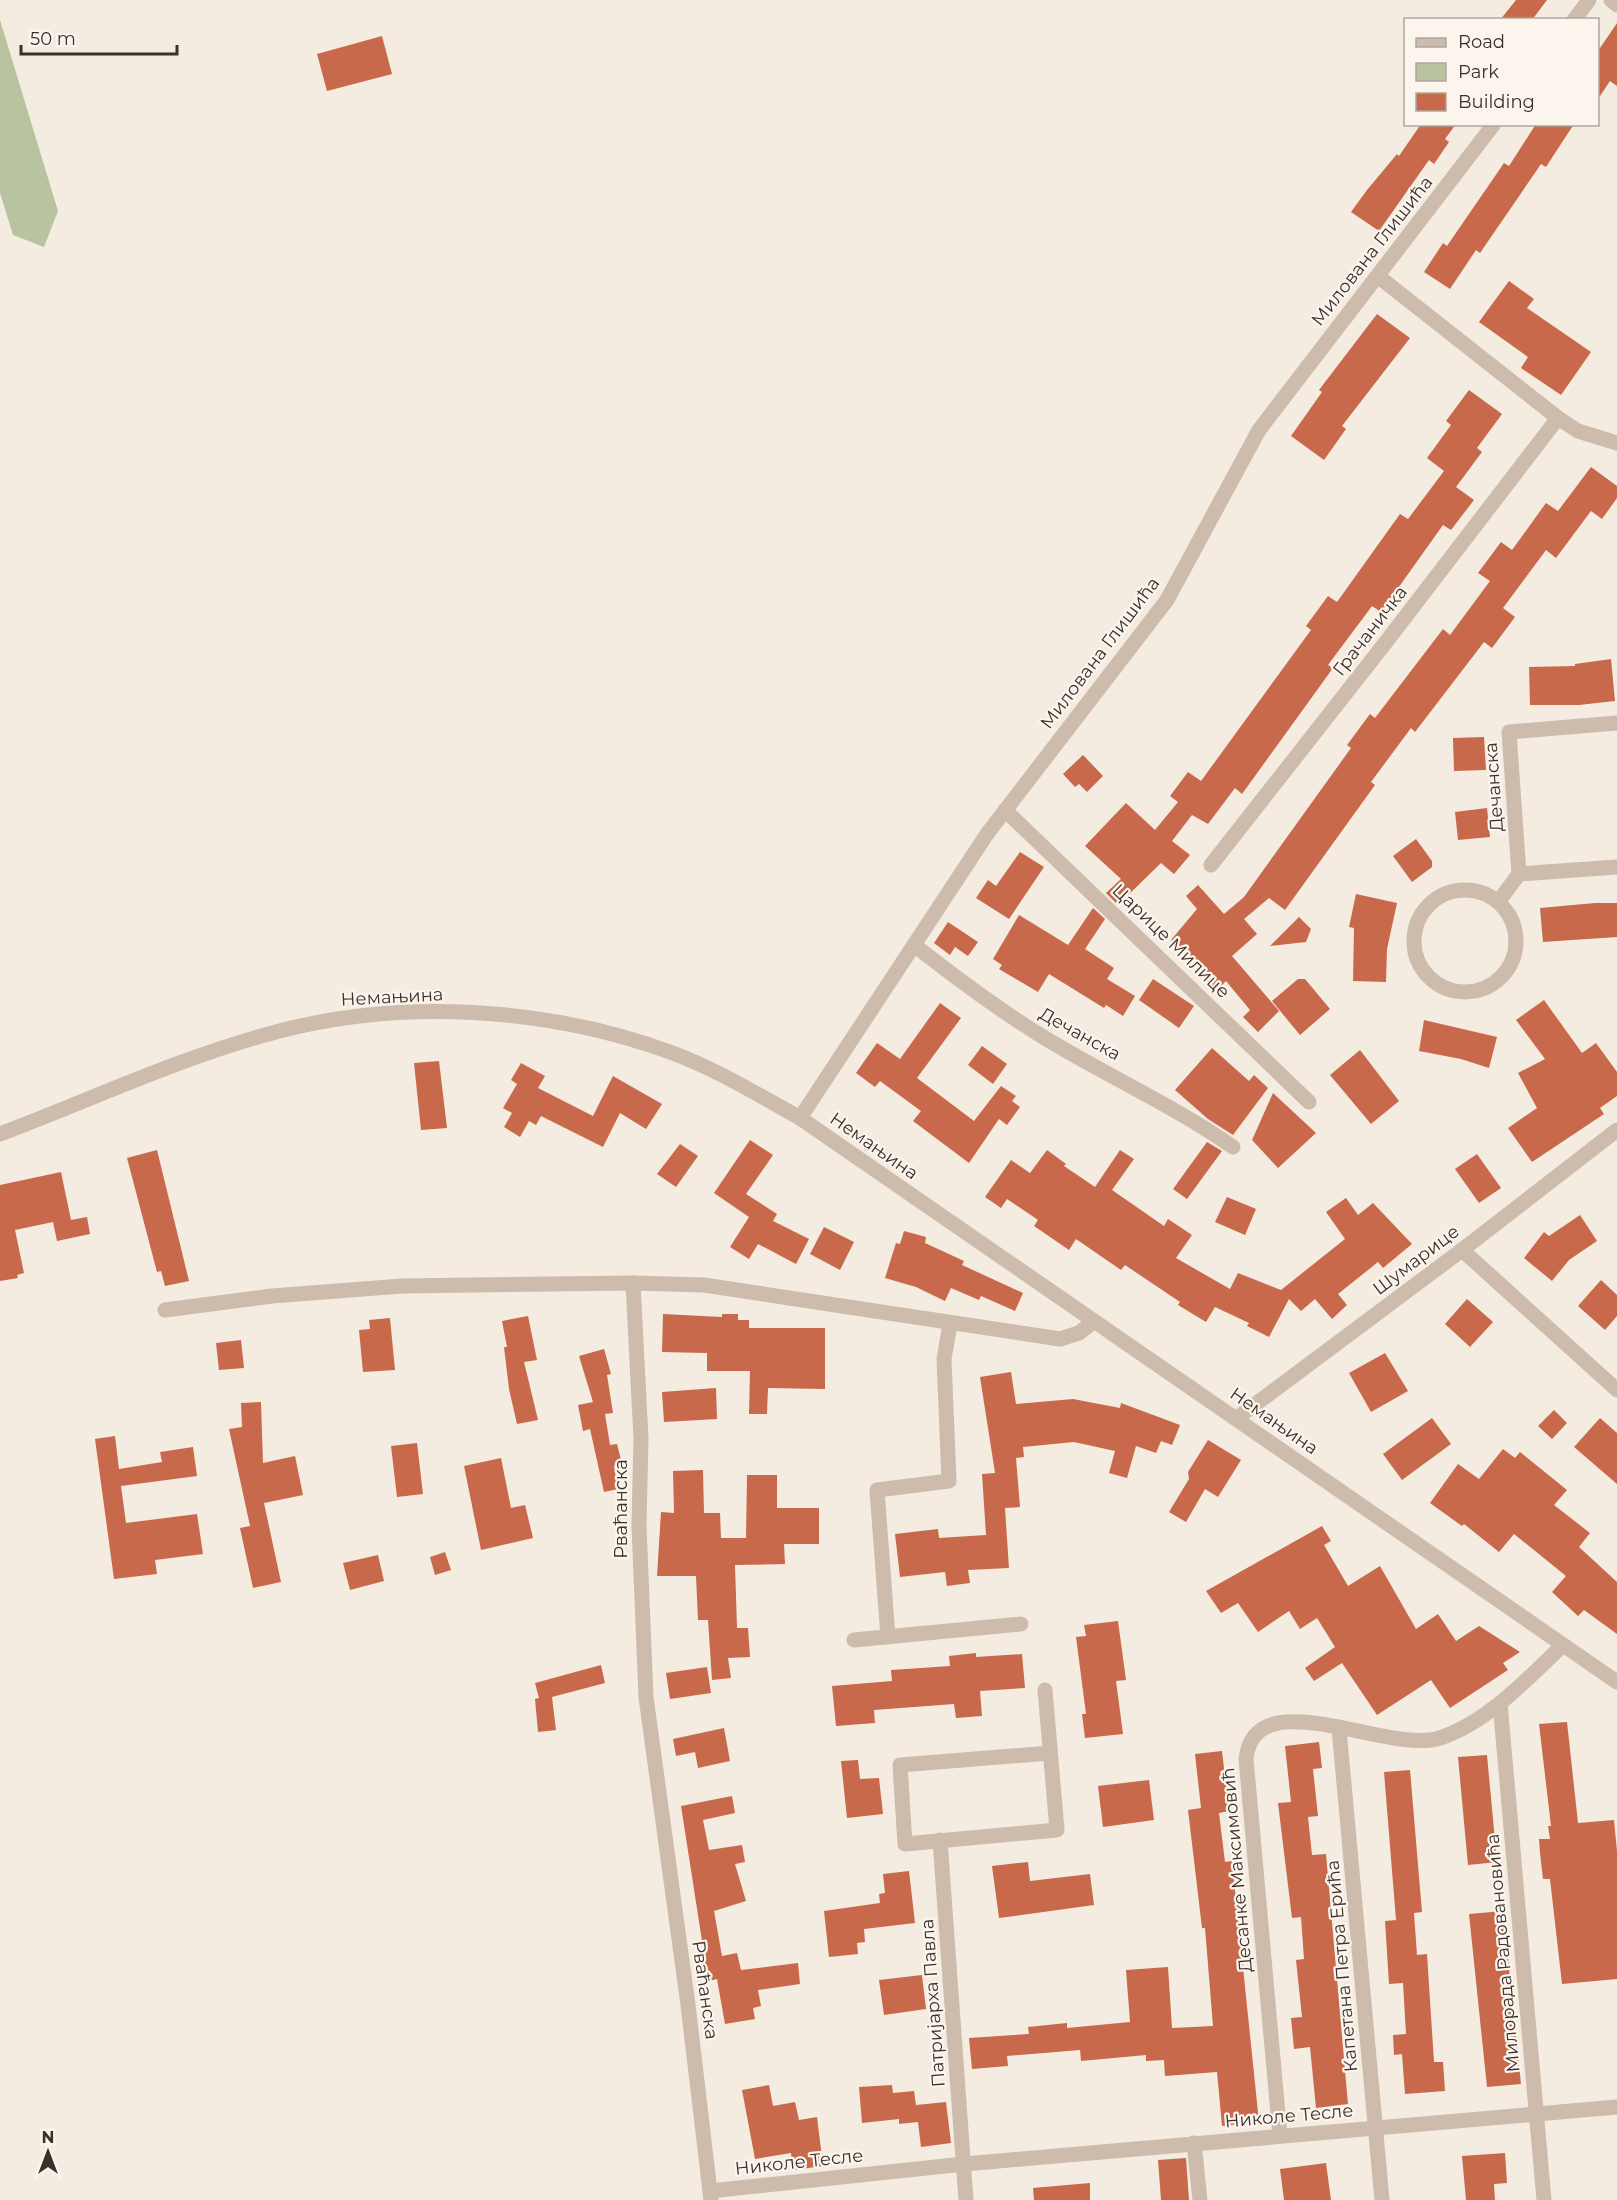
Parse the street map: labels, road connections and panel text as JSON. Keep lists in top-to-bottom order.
{
  "streets": {
    "street": [
      "Милована Глишића",
      "Грачаничка",
      "Дечанска",
      "Царице Милице",
      "Немањина",
      "Шумарице",
      "Рваћанска",
      "Десанке Максимовић",
      "Милорада Радовановића",
      "Капетана Петра Ерића",
      "Патријарха Павла",
      "Николе Тесле"
    ]
  },
  "crossings": [
    ["Милована Глишића", "Дечанска"],
    ["Милована Глишића", "Царице Милице"],
    ["Милована Глишића", "Немањина"],
    ["Немањина", "Шумарице"],
    ["Немањина", "Десанке Максимовић"],
    ["Рваћанска", "Николе Тесле"],
    ["Десанке Максимовић", "Милорада Радовановића"],
    ["Десанке Максимовић", "Капетана Петра Ерића"],
    ["Десанке Максимовић", "Николе Тесле"],
    ["Милорада Радовановића", "Николе Тесле"],
    ["Капетана Петра Ерића", "Николе Тесле"],
    ["Патријарха Павла", "Николе Тесле"]
  ],
  "legend": ["Road", "Park", "Building"],
  "scale_bar": "50 m",
  "north": "top"
}
